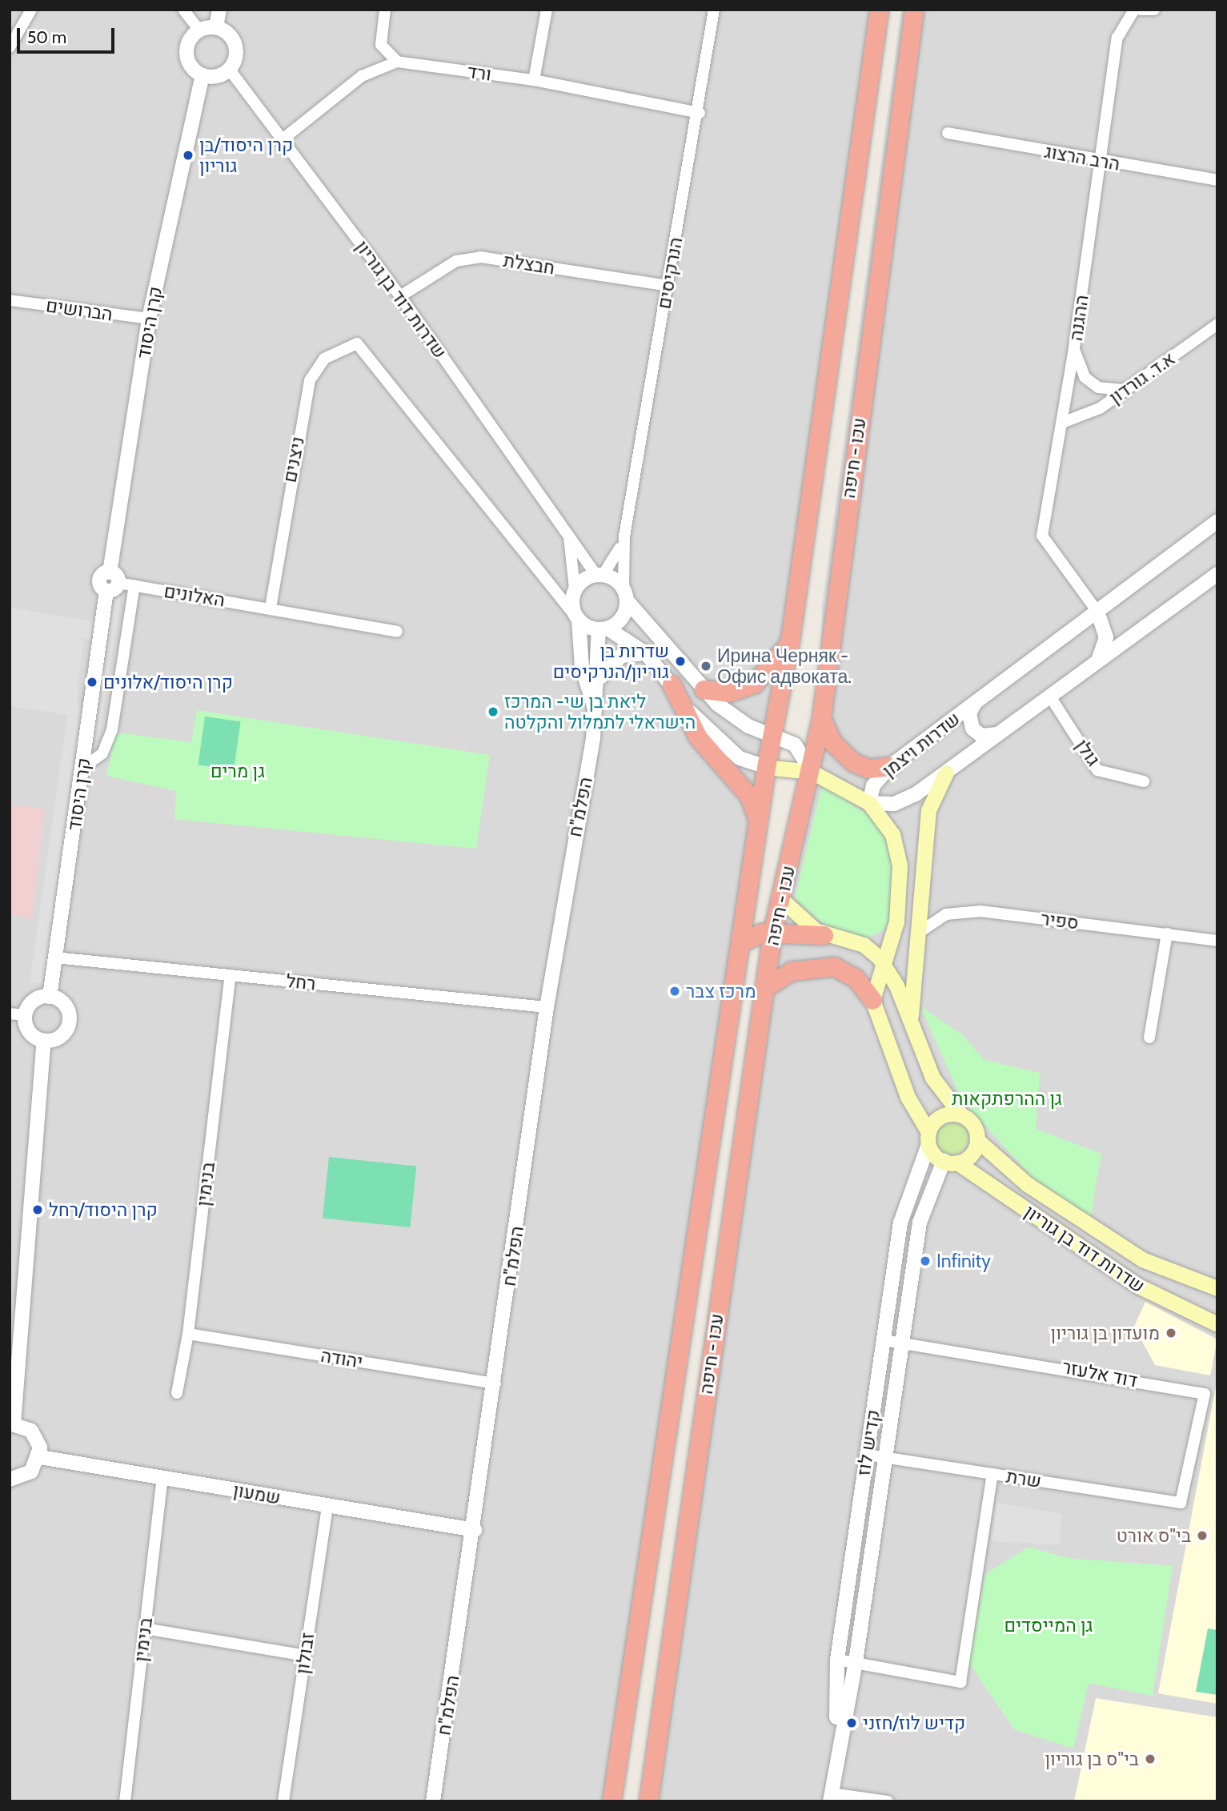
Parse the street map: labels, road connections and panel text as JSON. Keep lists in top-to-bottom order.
{
  "streets": {
    "highway": ["עכו - חיפה"],
    "main road": ["שדרות דוד בן גוריון"],
    "street": [
      "ורד",
      "הרב הרצוג",
      "חבצלת",
      "הנרקיסים",
      "הברושים",
      "ההגנה",
      "קרן היסוד",
      "א.ד. גורדון",
      "ניצנים",
      "האלונים",
      "שדרות ויצמן",
      "גולן",
      "הפלמ\"ח",
      "ספיר",
      "רחל",
      "בנימין",
      "יהודה",
      "דוד אלעזר",
      "קדיש לוז",
      "שרת",
      "שמעון",
      "זבולון"
    ]
  },
  "crossings": [
    ["ורד", "הנרקיסים"],
    ["ורד", "שדרות דוד בן גוריון"],
    ["הרב הרצוג", "ההגנה"],
    ["חבצלת", "הנרקיסים"],
    ["חבצלת", "שדרות דוד בן גוריון"],
    ["הנרקיסים", "שדרות דוד בן גוריון"],
    ["הנרקיסים", "ניצנים"],
    ["הנרקיסים", "הפלמ\"ח"],
    ["שדרות דוד בן גוריון", "קרן היסוד"],
    ["שדרות דוד בן גוריון", "ניצנים"],
    ["שדרות דוד בן גוריון", "הפלמ\"ח"],
    ["שדרות דוד בן גוריון", "קדיש לוז"],
    ["הברושים", "קרן היסוד"],
    ["ההגנה", "א.ד. גורדון"],
    ["ההגנה", "שדרות ויצמן"],
    ["קרן היסוד", "האלונים"],
    ["קרן היסוד", "רחל"],
    ["ניצנים", "האלונים"],
    ["ניצנים", "הפלמ\"ח"],
    ["שדרות ויצמן", "גולן"],
    ["הפלמ\"ח", "רחל"],
    ["הפלמ\"ח", "יהודה"],
    ["הפלמ\"ח", "שמעון"],
    ["רחל", "בנימין"],
    ["בנימין", "יהודה"],
    ["בנימין", "שמעון"],
    ["דוד אלעזר", "קדיש לוז"],
    ["דוד אלעזר", "שרת"],
    ["קדיש לוז", "שרת"],
    ["שמעון", "זבולון"]
  ],
  "parks": ["גן מרים", "גן ההרפתקאות", "גן המייסדים"],
  "places": [
    "קרן היסוד/בן גוריון",
    "שדרות בן גוריון/הנרקיסים",
    "Ирина Черняк - Офис адвоката.",
    "קרן היסוד/אלונים",
    "ליאת בן שי- המרכז הישראלי לתמלול והקלטה",
    "מרכז צבר",
    "קרן היסוד/רחל",
    "Infinity",
    "מועדון בן גוריון",
    "בי\"ס אורט",
    "קדיש לוז/חזני",
    "בי\"ס בן גוריון"
  ],
  "scale_bar": "50 m"
}
